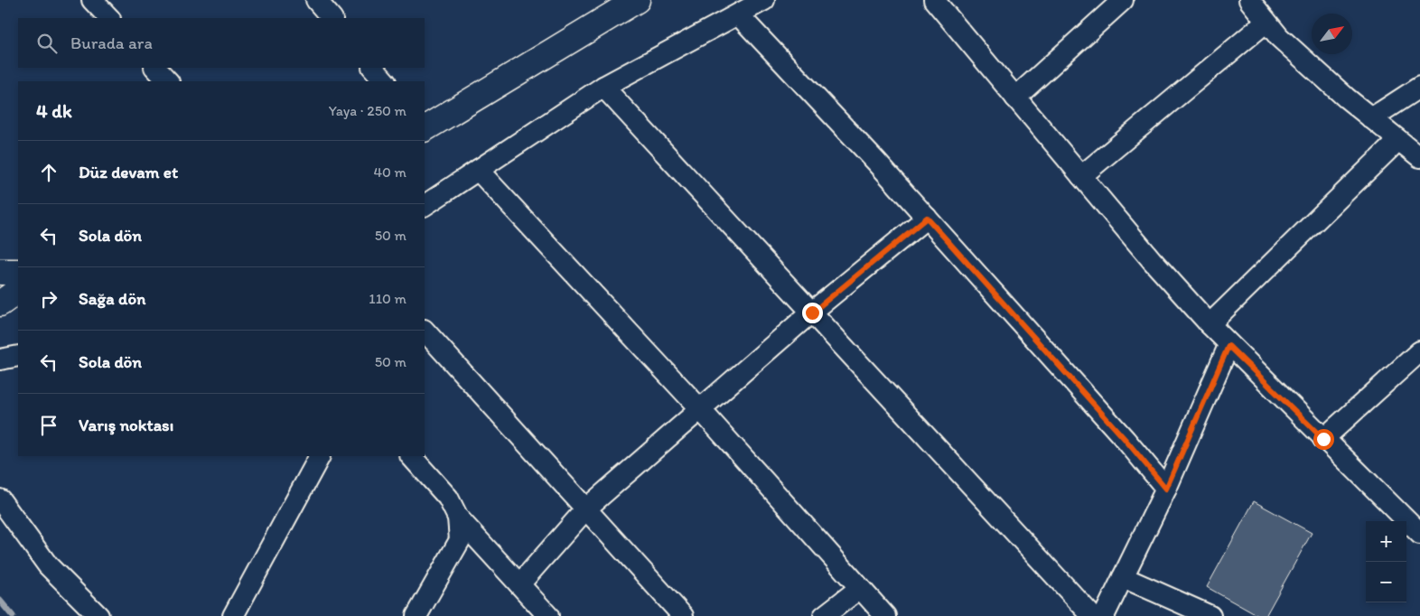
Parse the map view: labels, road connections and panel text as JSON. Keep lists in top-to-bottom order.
{
  "north": "top right",
  "page": {
    "search": "Burada ara",
    "heading": ["4 dk", "Yaya · 250 m"],
    "list": [
      ["Düz devam et", "40 m"],
      ["Sola dön", "50 m"],
      ["Sağa dön", "110 m"],
      ["Sola dön", "50 m"],
      "Varış noktası"
    ],
    "map_buttons": ["+", "−"]
  }
}
